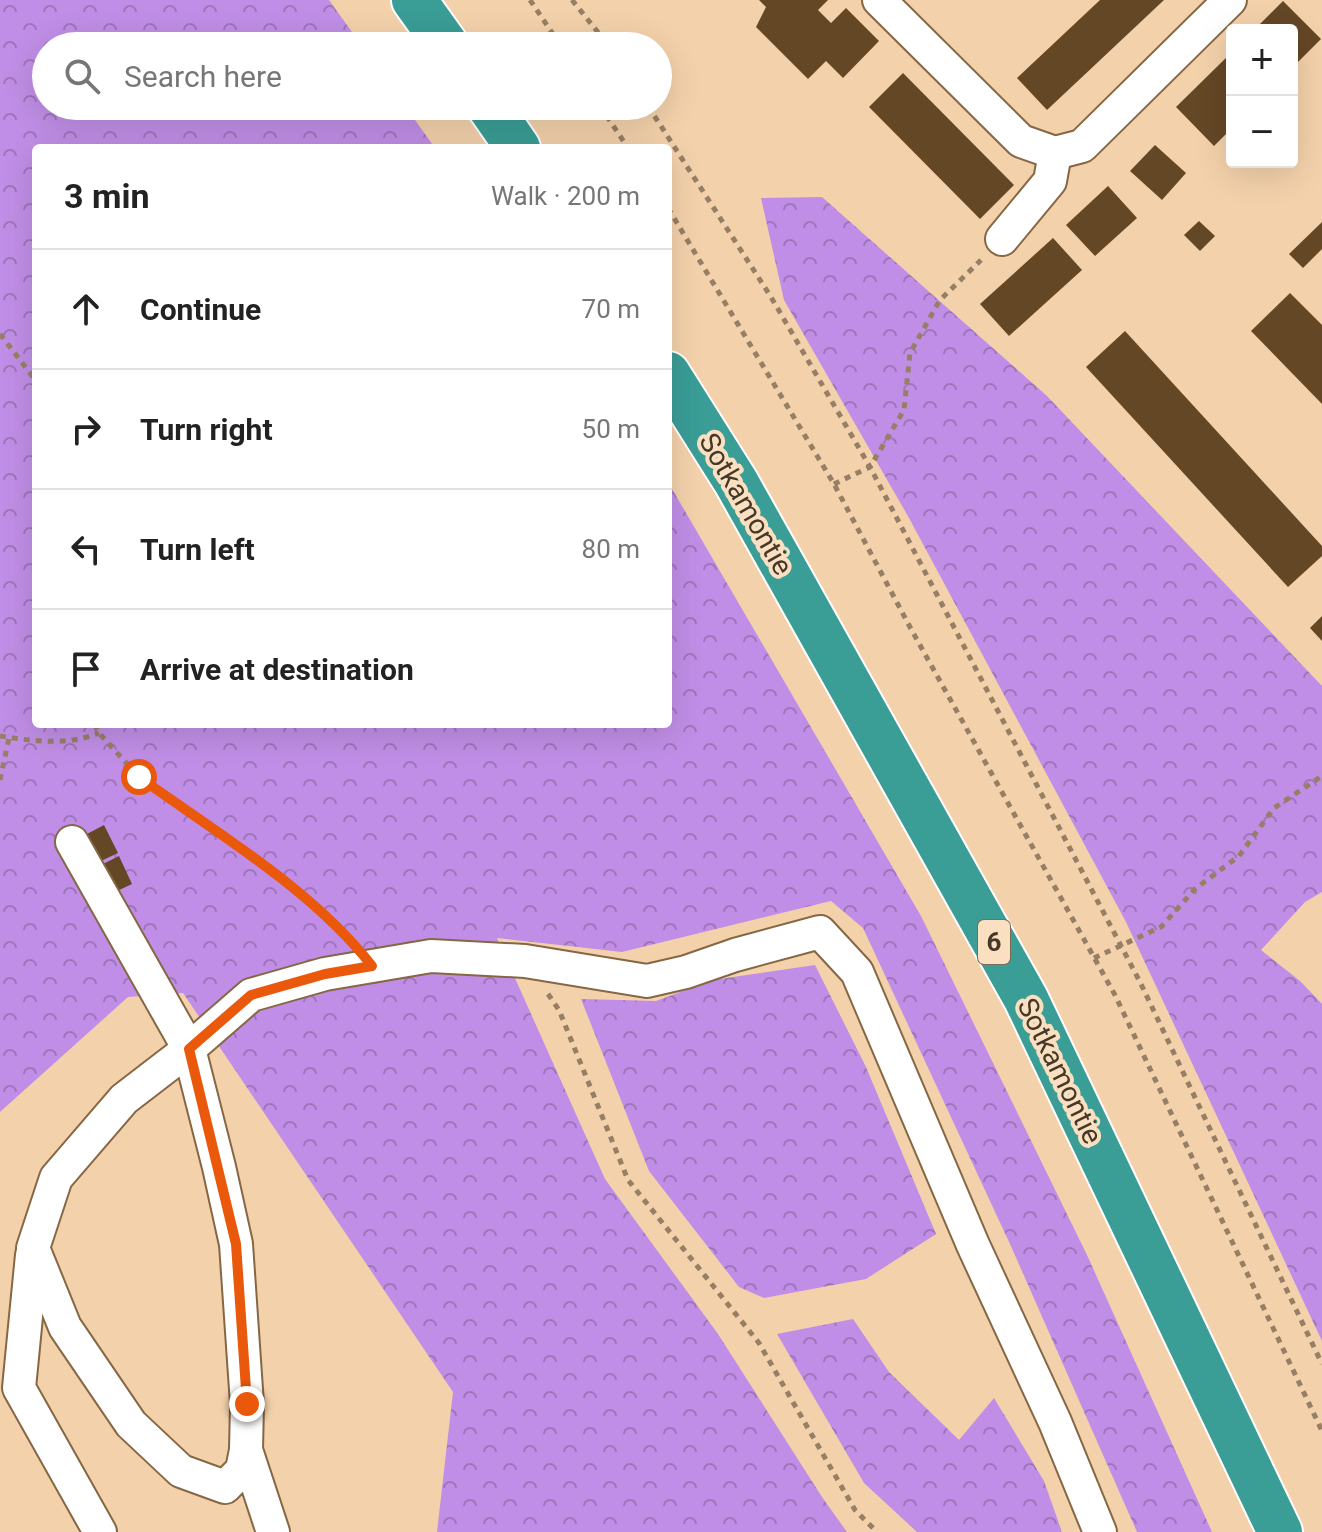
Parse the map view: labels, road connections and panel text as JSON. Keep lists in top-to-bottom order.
{
  "streets": {
    "highway": ["Sotkamontie", "6"]
  },
  "page": {
    "map_buttons": ["+", "−"],
    "search": "Search here",
    "heading": ["3 min", "Walk · 200 m"],
    "list": [
      ["Continue", "70 m"],
      ["Turn right", "50 m"],
      ["Turn left", "80 m"],
      "Arrive at destination"
    ]
  }
}
